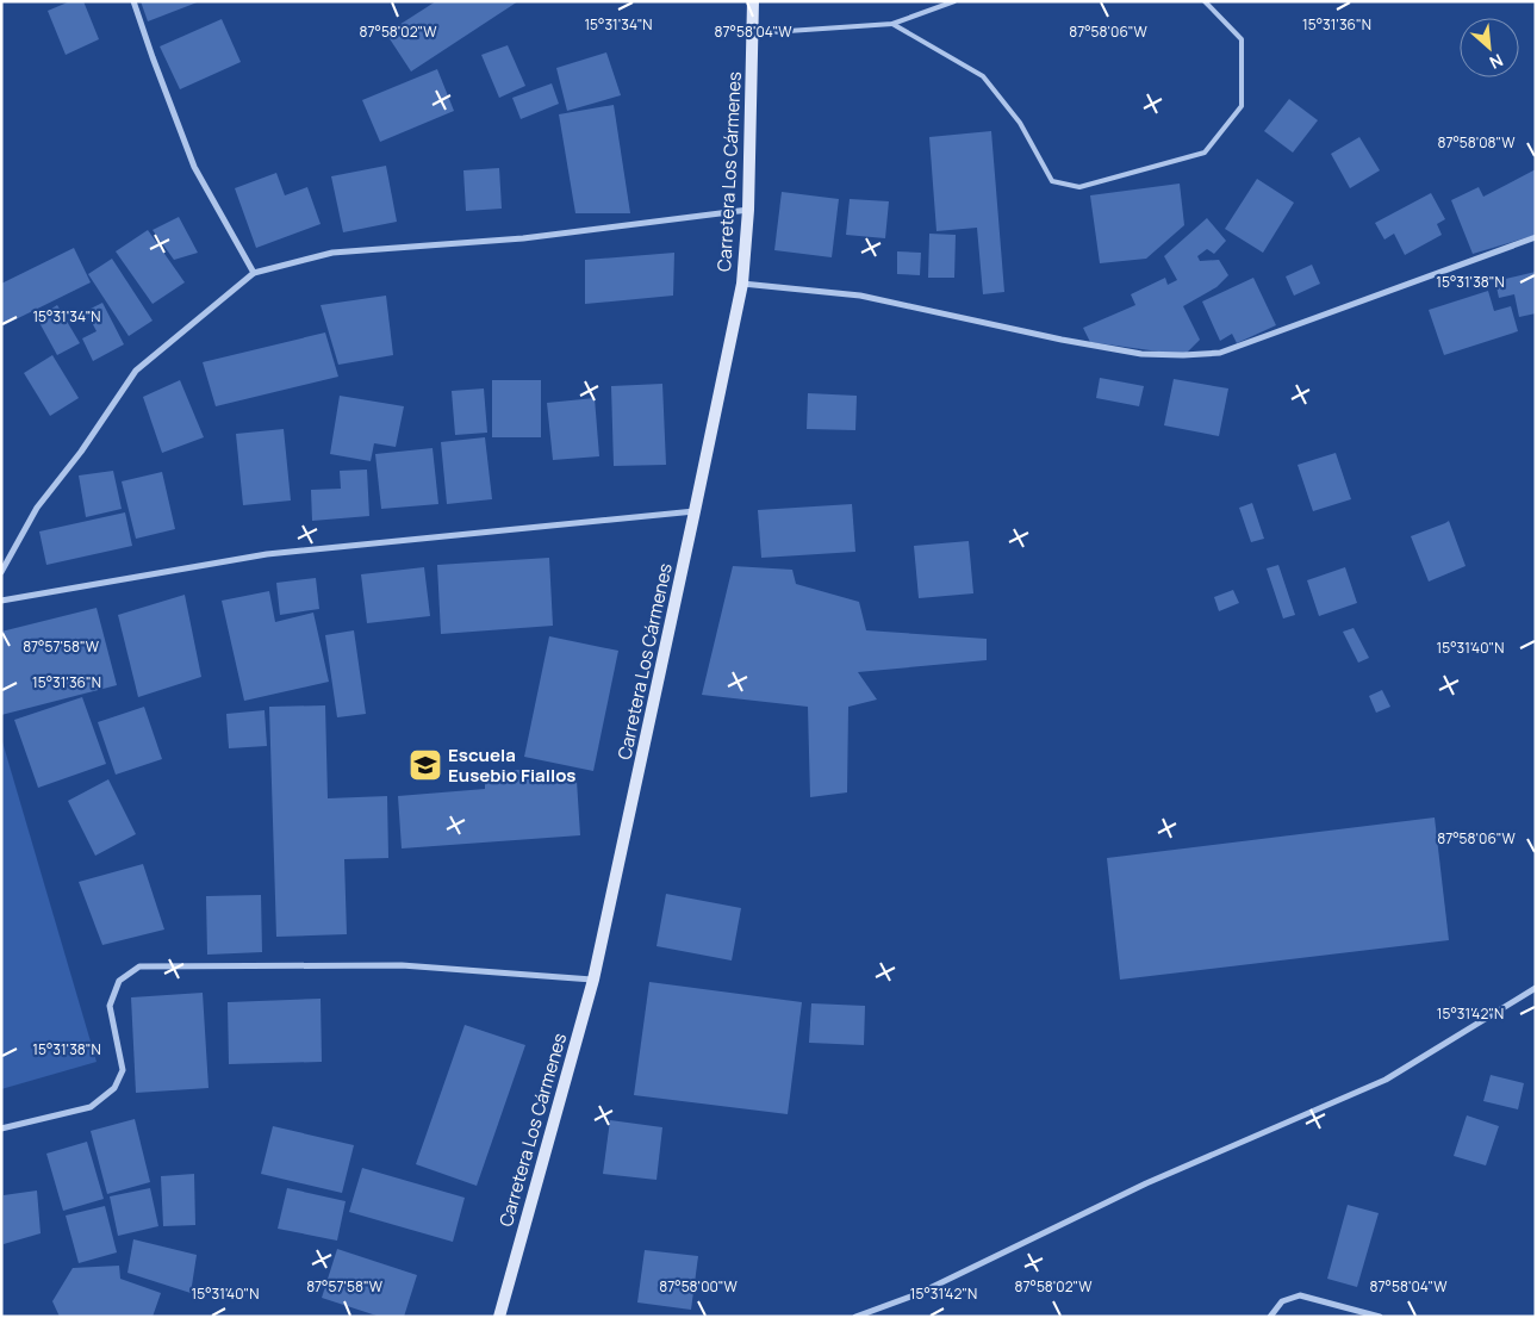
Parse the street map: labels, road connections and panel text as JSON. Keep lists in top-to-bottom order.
{
  "streets": {
    "main road": ["Carretera Los Cármenes"]
  },
  "places": {
    "school or university": ["Escuela Eusebio Fiallos"]
  },
  "north": "bottom right",
  "coordinates": [
    "15°31'34\"N",
    "15°31'36\"N",
    "87°58'02\"W",
    "87°58'04\"W",
    "87°58'06\"W",
    "87°58'08\"W",
    "15°31'38\"N",
    "87°57'58\"W",
    "15°31'40\"N",
    "15°31'42\"N",
    "87°58'00\"W"
  ]
}
